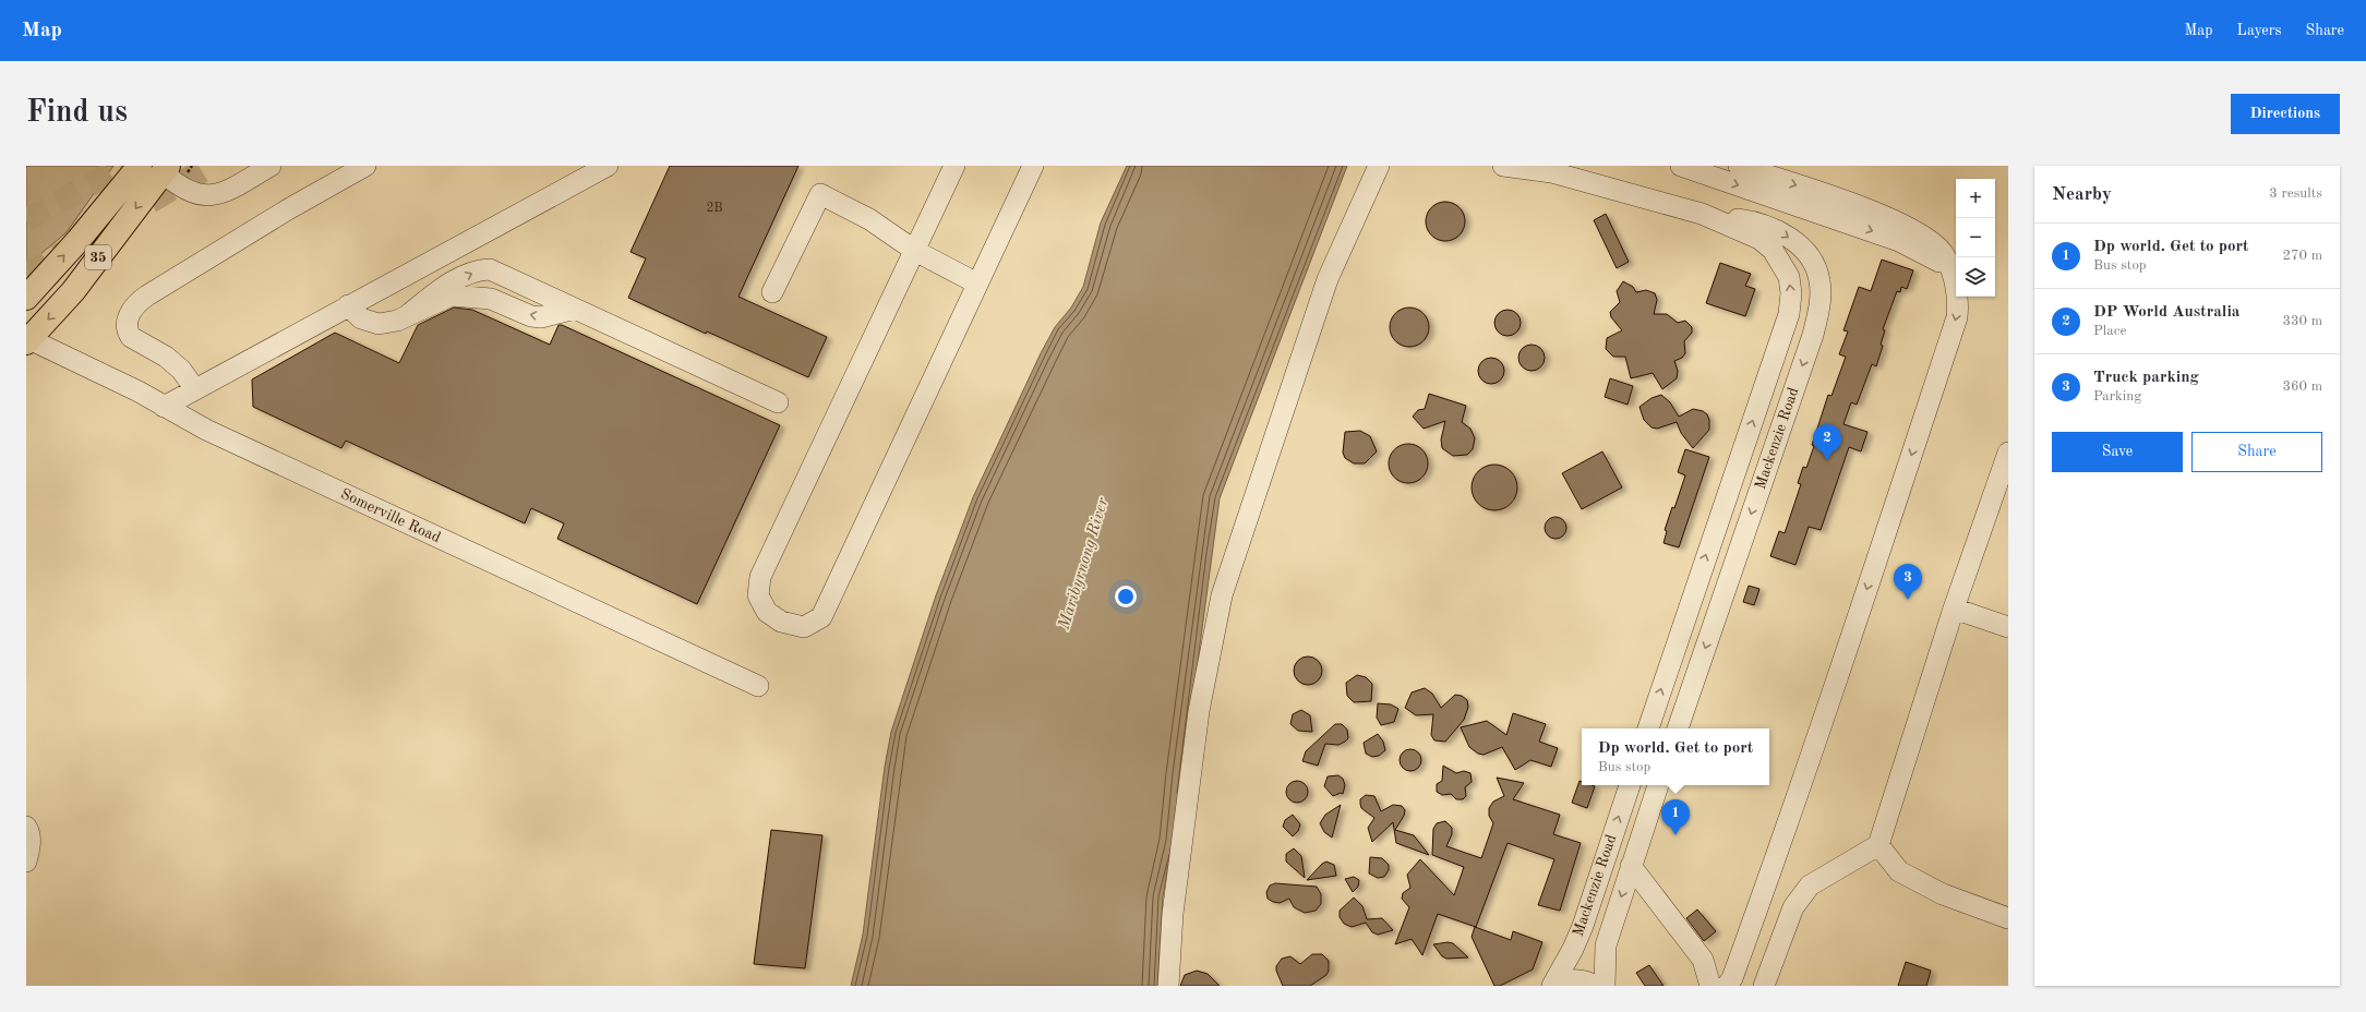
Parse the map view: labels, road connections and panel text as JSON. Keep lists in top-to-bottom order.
{
  "streets": {
    "main road": ["35"],
    "street": ["Mackenzie Road", "Somerville Road"]
  },
  "crossings": [
    ["35", "Somerville Road"]
  ],
  "water": ["Maribyrnong River"],
  "house_numbers": ["2B"],
  "page": {
    "header": "Map",
    "nav": ["Map", "Layers", "Share"],
    "buttons": [
      "Directions",
      ["Save", "Share"]
    ],
    "title": "Find us",
    "heading": ["Nearby", "3 results"],
    "map_buttons": ["+", "−"],
    "list": [
      {
        "mark": "1",
        "name": "Dp world. Get to port",
        "note": "Bus stop",
        "value": "270 m"
      },
      {
        "mark": "2",
        "name": "DP World Australia",
        "note": "Place",
        "value": "330 m"
      },
      {
        "mark": "3",
        "name": "Truck parking",
        "note": "Parking",
        "value": "360 m"
      }
    ],
    "pins": ["2", "3", "1"],
    "popup": ["Dp world. Get to port", "Bus stop"]
  }
}
